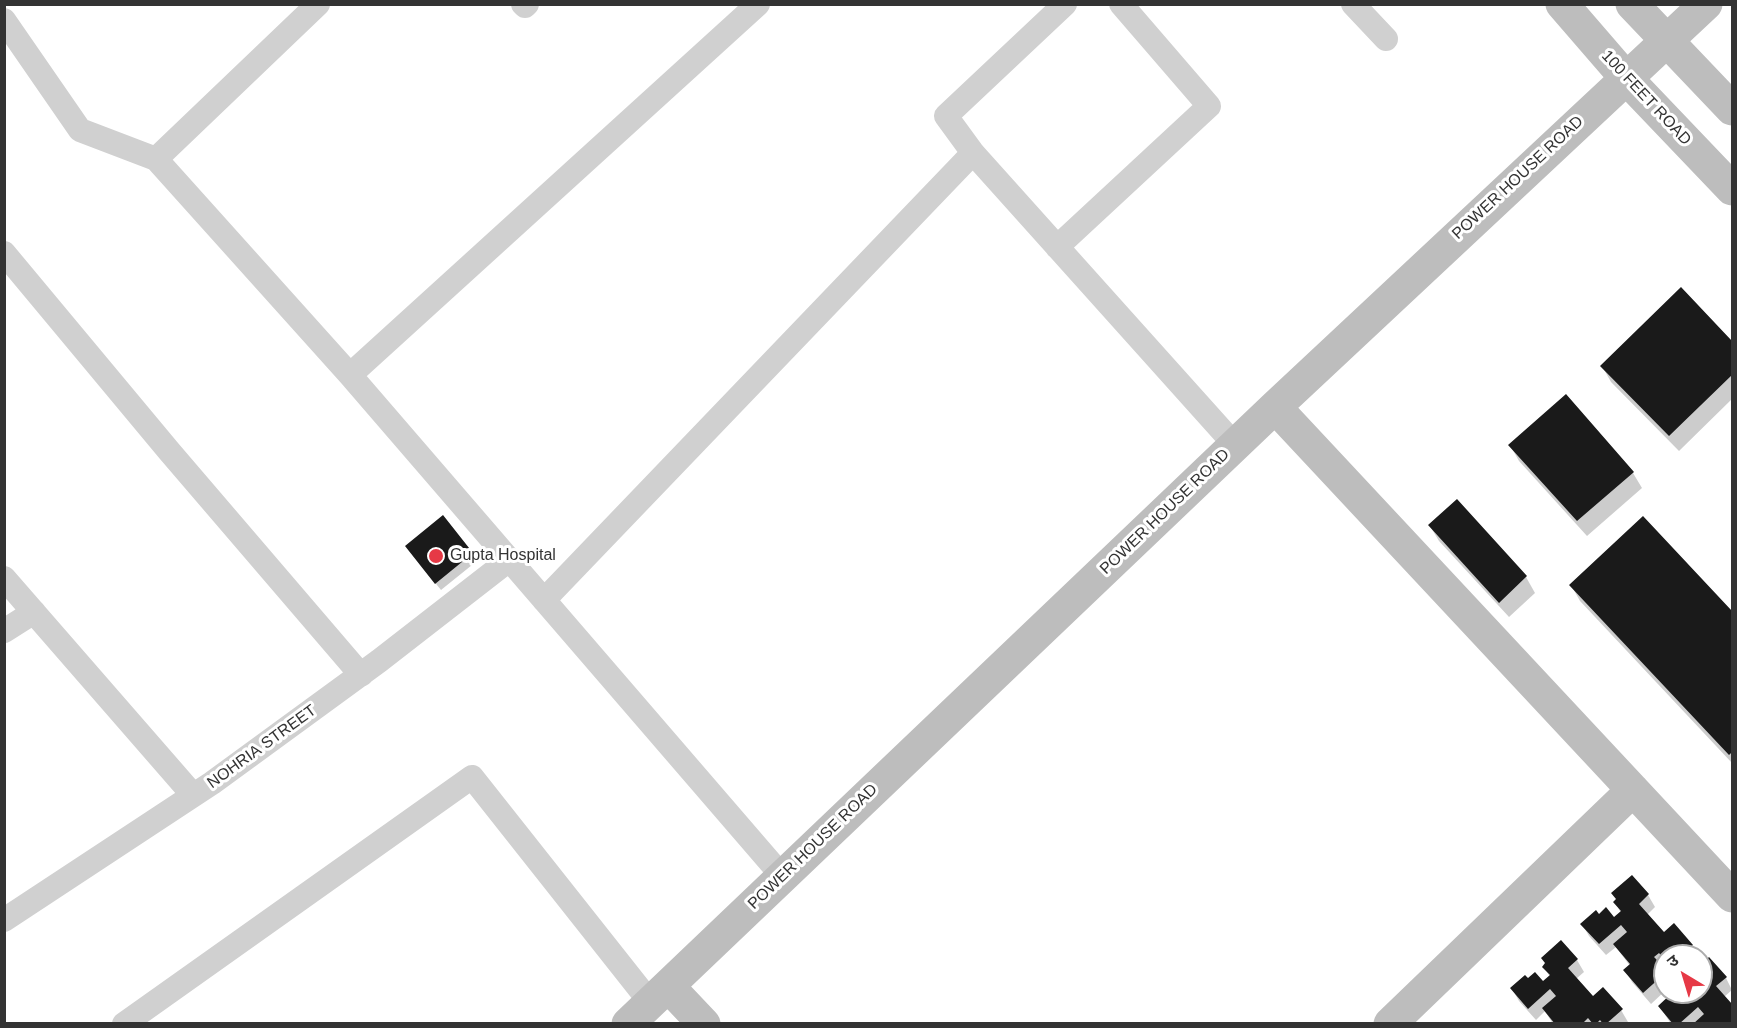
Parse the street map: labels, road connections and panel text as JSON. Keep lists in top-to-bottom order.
{
  "streets": {
    "street": ["100 FEET ROAD", "POWER HOUSE ROAD", "NOHRIA STREET"]
  },
  "crossings": [
    ["100 FEET ROAD", "POWER HOUSE ROAD"]
  ],
  "places": ["Gupta Hospital"],
  "north": "top left"
}
